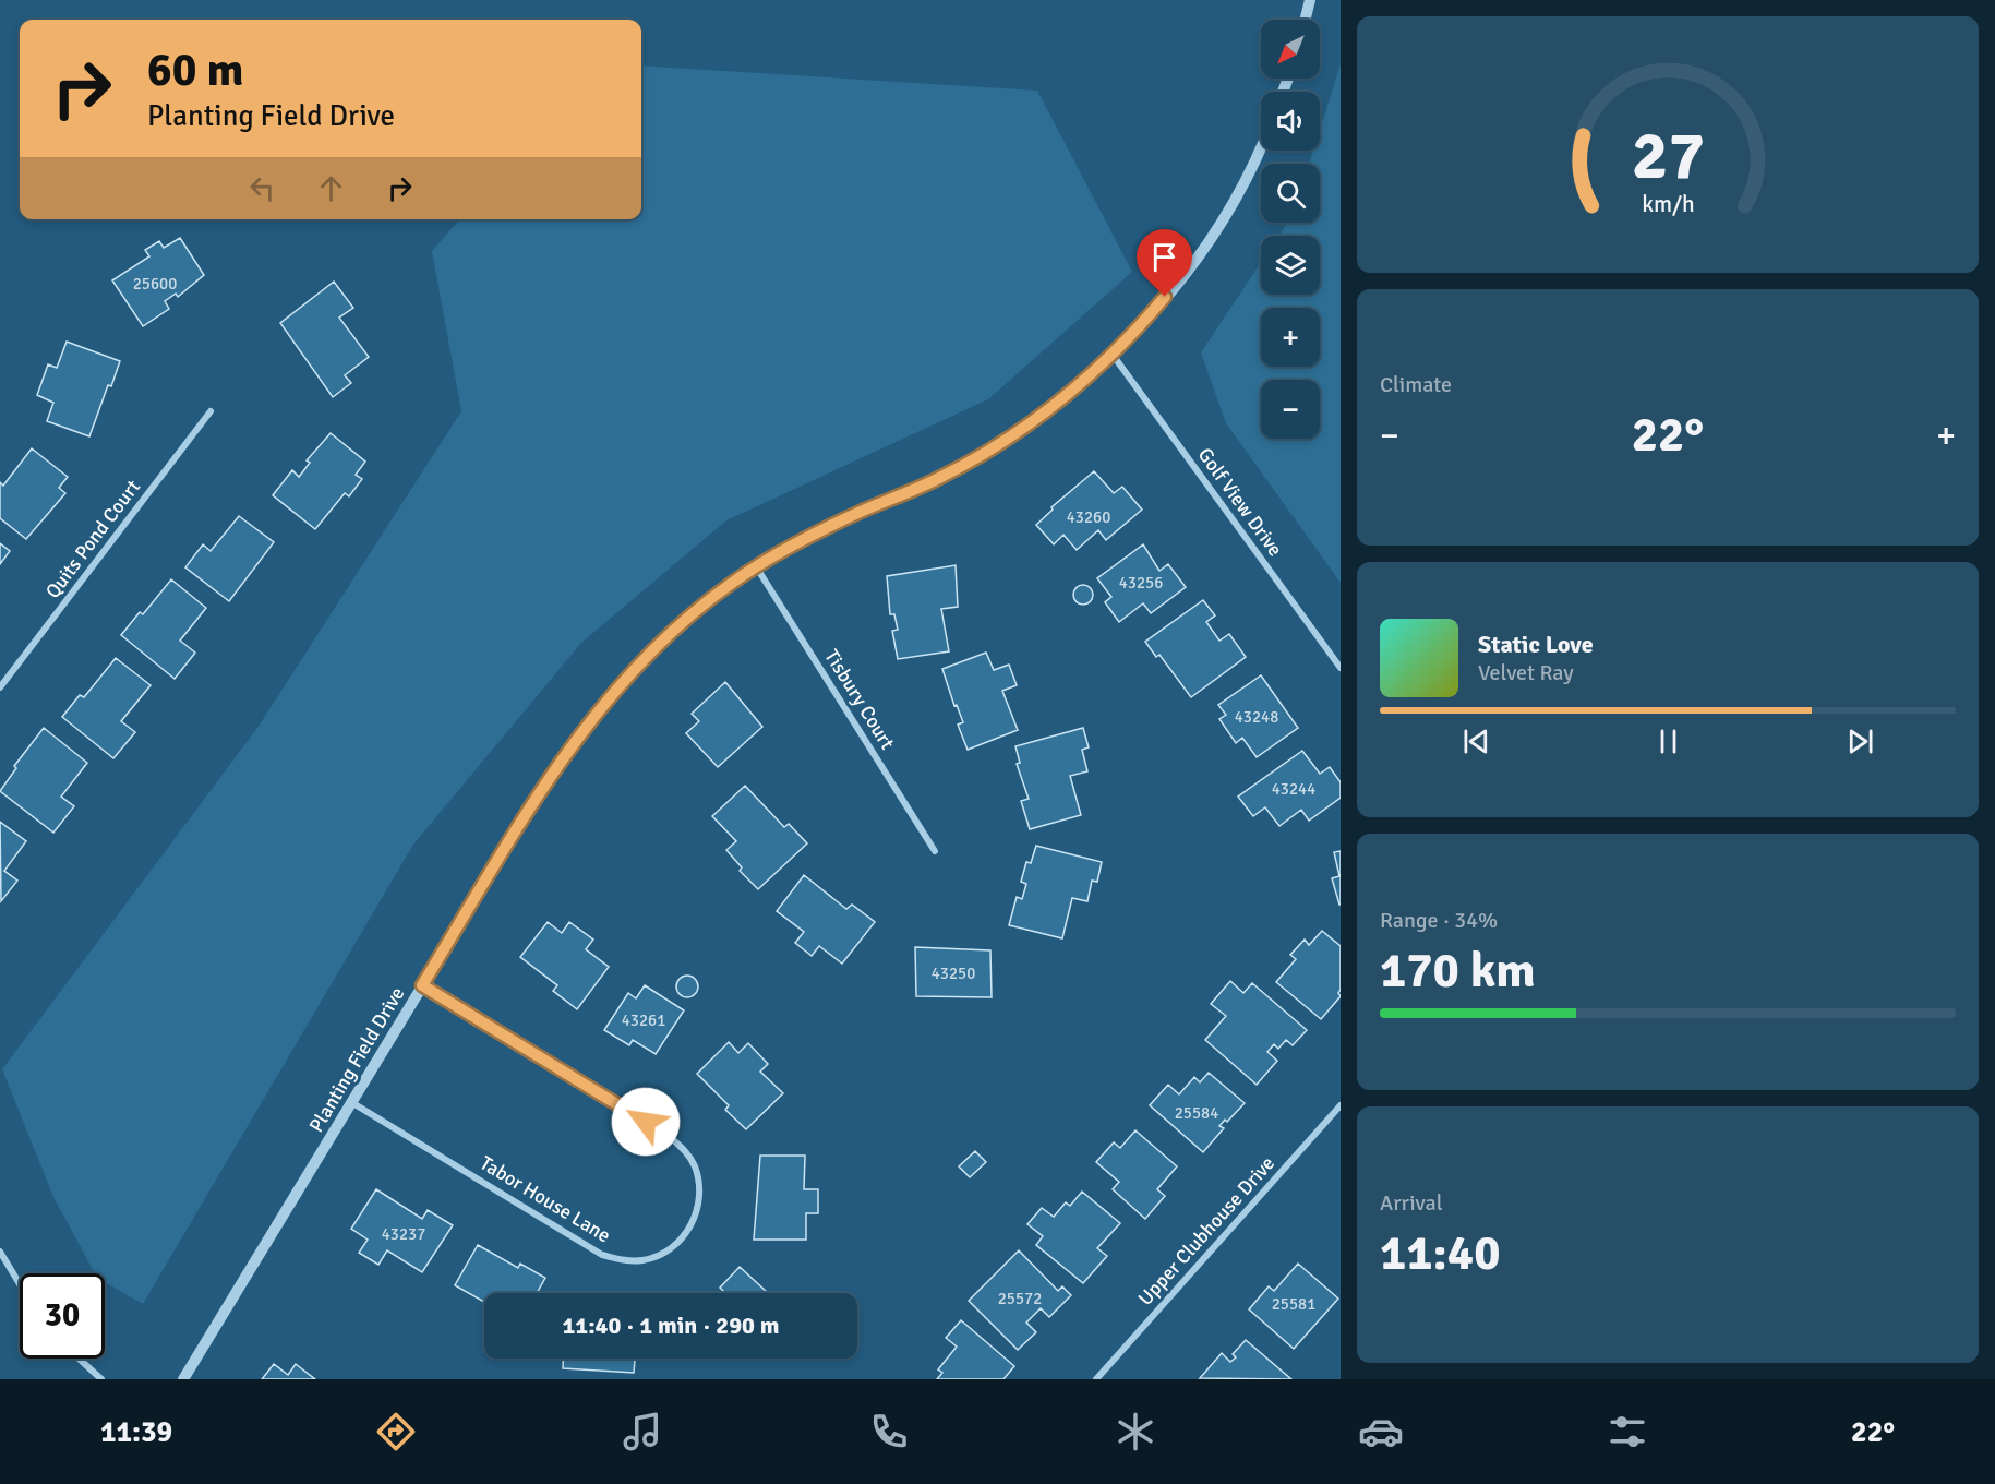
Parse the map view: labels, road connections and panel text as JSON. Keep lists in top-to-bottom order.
{
  "streets": {
    "street": [
      "Golf View Drive",
      "Quits Pond Court",
      "Tisbury Court",
      "Planting Field Drive",
      "Tabor House Lane",
      "Upper Clubhouse Drive"
    ]
  },
  "crossings": [
    ["Golf View Drive", "Planting Field Drive"],
    ["Tisbury Court", "Planting Field Drive"],
    ["Planting Field Drive", "Tabor House Lane"]
  ],
  "house_numbers": [
    "25600",
    "43260",
    "43256",
    "43248",
    "43244",
    "43250",
    "43261",
    "25584",
    "43237",
    "25572",
    "25581"
  ],
  "north": "bottom left",
  "page": {
    "map_buttons": ["+", "−"],
    "turn": ["60 m", "Planting Field Drive"],
    "tile": [
      "Climate",
      ["Range · 34%", "170 km"],
      ["Arrival", "11:40"]
    ],
    "heat": ["−", "22°", "+"],
    "song": ["Static Love", "Velvet Ray"],
    "limit": "30",
    "trip": "11:40 · 1 min · 290 m",
    "tabs": ["11:39", "22°"],
    "gauge": ["27", "km/h"]
  }
}
